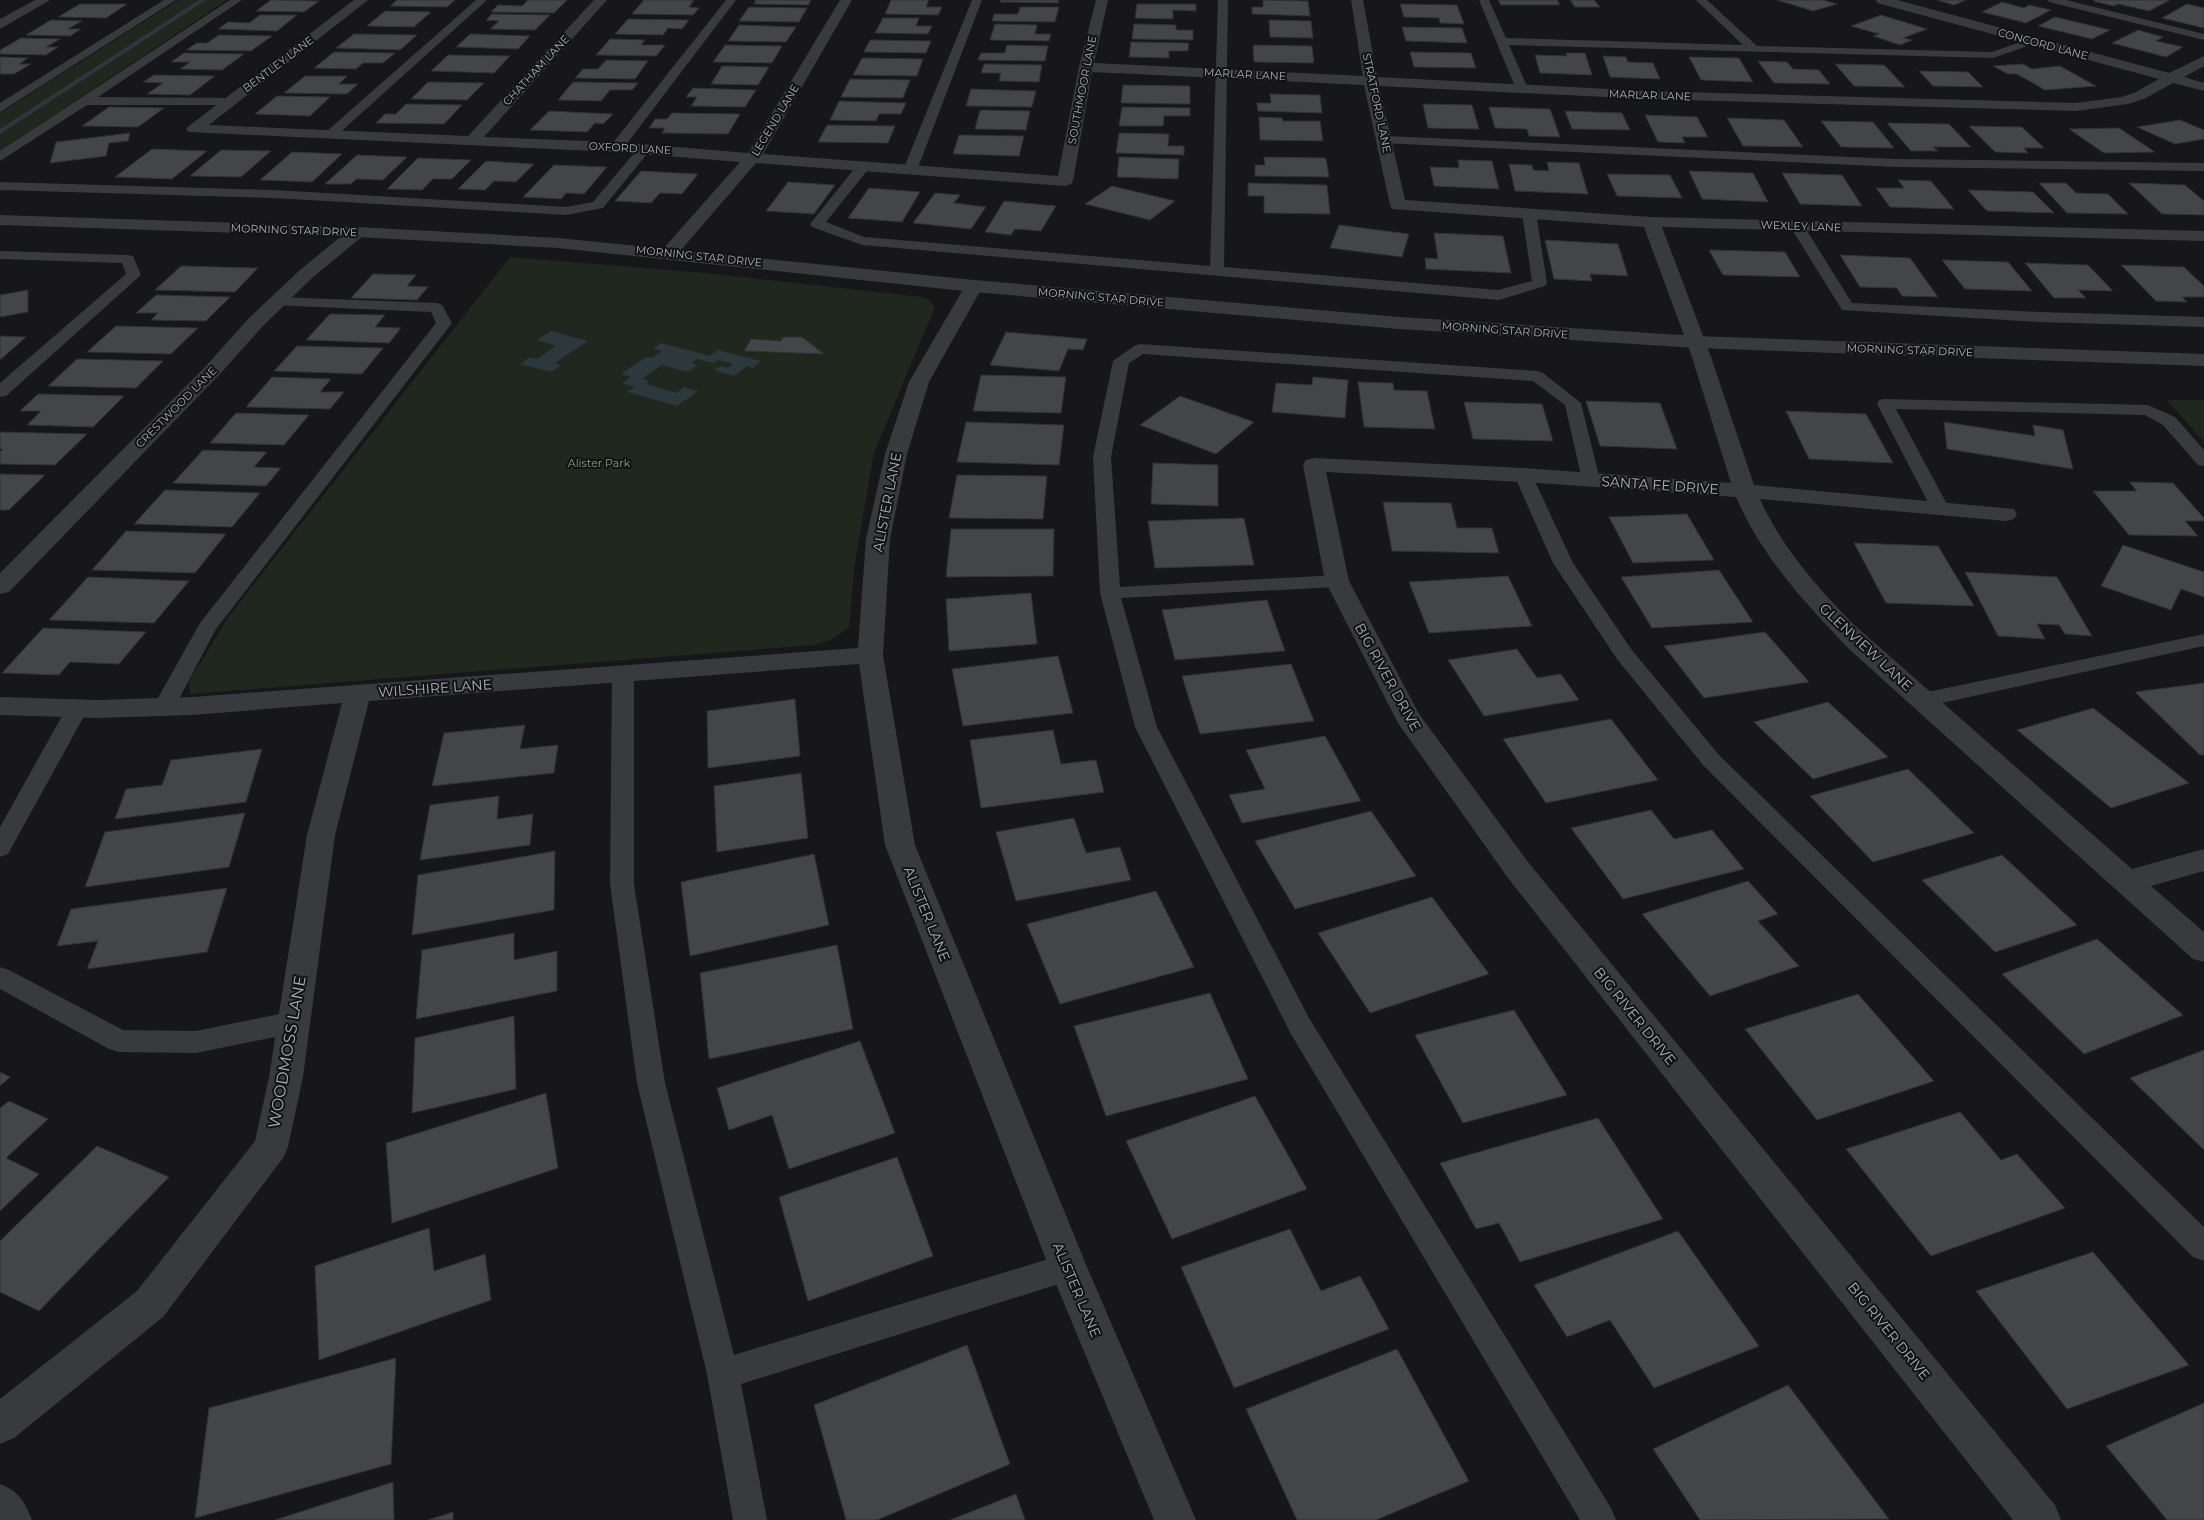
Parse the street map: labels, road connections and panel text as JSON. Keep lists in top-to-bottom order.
{
  "streets": {
    "street": [
      "CONCORD LANE",
      "BENTLEY LANE",
      "CHATHAM LANE",
      "MARLAR LANE",
      "SOUTHMOOR LANE",
      "STRATFORD LANE",
      "LEGEND LANE",
      "OXFORD LANE",
      "WEXLEY LANE",
      "MORNING STAR DRIVE",
      "CRESTWOOD LANE",
      "SANTA FE DRIVE",
      "ALISTER LANE",
      "GLENVIEW LANE",
      "BIG RIVER DRIVE",
      "WILSHIRE LANE",
      "WOODMOSS LANE"
    ]
  },
  "crossings": [
    ["CONCORD LANE", "MARLAR LANE"],
    ["BENTLEY LANE", "OXFORD LANE"],
    ["CHATHAM LANE", "OXFORD LANE"],
    ["MARLAR LANE", "SOUTHMOOR LANE"],
    ["MARLAR LANE", "STRATFORD LANE"],
    ["SOUTHMOOR LANE", "OXFORD LANE"],
    ["STRATFORD LANE", "WEXLEY LANE"],
    ["LEGEND LANE", "OXFORD LANE"],
    ["LEGEND LANE", "MORNING STAR DRIVE"],
    ["WEXLEY LANE", "GLENVIEW LANE"],
    ["MORNING STAR DRIVE", "CRESTWOOD LANE"],
    ["MORNING STAR DRIVE", "ALISTER LANE"],
    ["MORNING STAR DRIVE", "GLENVIEW LANE"],
    ["SANTA FE DRIVE", "GLENVIEW LANE"],
    ["SANTA FE DRIVE", "BIG RIVER DRIVE"],
    ["ALISTER LANE", "WILSHIRE LANE"],
    ["WILSHIRE LANE", "WOODMOSS LANE"]
  ],
  "parks": ["Alister Park"]
}
